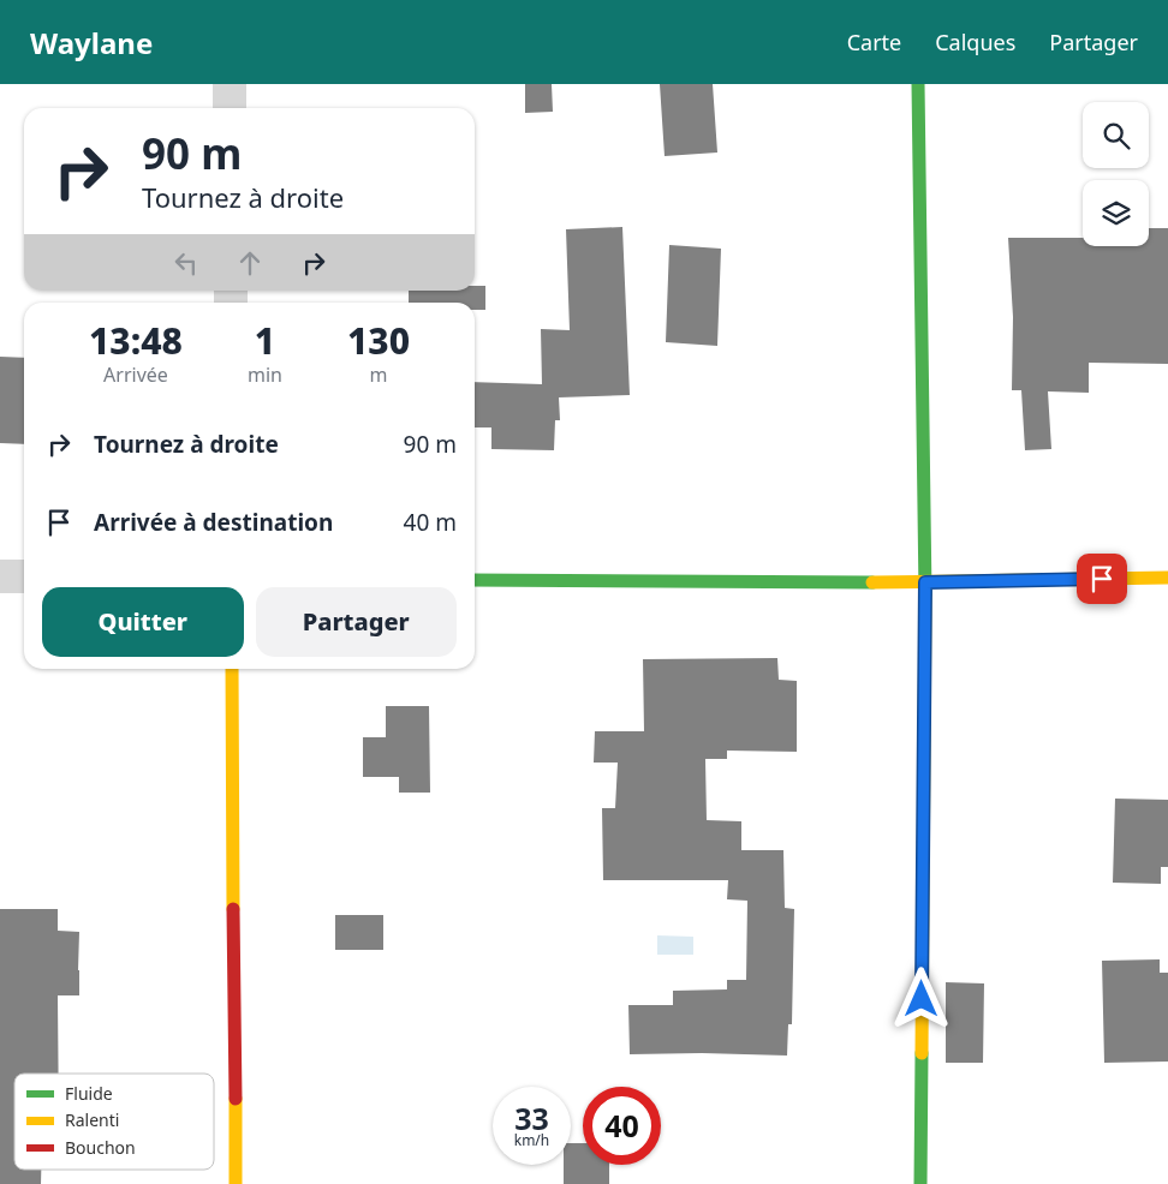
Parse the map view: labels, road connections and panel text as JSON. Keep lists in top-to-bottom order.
{
  "legend": ["Fluide", "Ralenti", "Bouchon"],
  "page": {
    "header": "Waylane",
    "nav": ["Carte", "Calques", "Partager"],
    "turn": ["90 m", "Tournez à droite"],
    "eta": [
      "13:48",
      "Arrivée",
      "1",
      "min",
      "130",
      "m"
    ],
    "list": [
      {
        "name": "Tournez à droite",
        "value": "90 m"
      },
      {
        "name": "Arrivée à destination",
        "value": "40 m"
      }
    ],
    "buttons": ["Quitter", "Partager"],
    "speed": "33 km/h",
    "limit": "40"
  }
}
